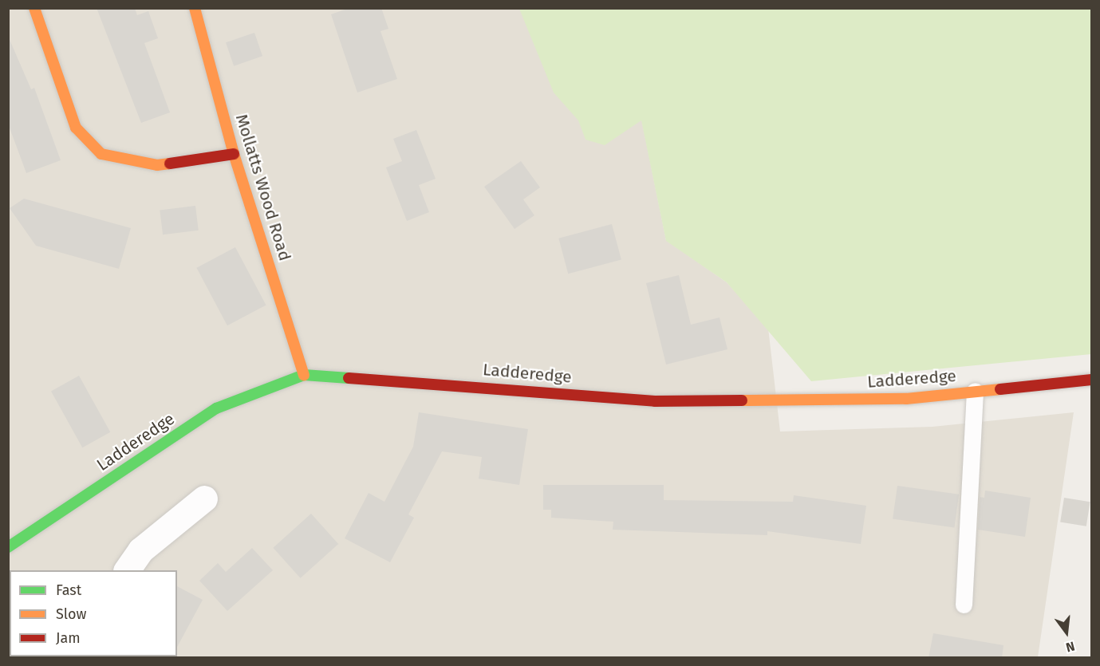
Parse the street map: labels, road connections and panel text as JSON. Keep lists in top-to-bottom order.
{
  "streets": {
    "main road": ["Mollatts Wood Road", "Ladderedge"]
  },
  "crossings": [
    ["Mollatts Wood Road", "Ladderedge"]
  ],
  "legend": ["Fast", "Slow", "Jam"],
  "north": "bottom"
}
